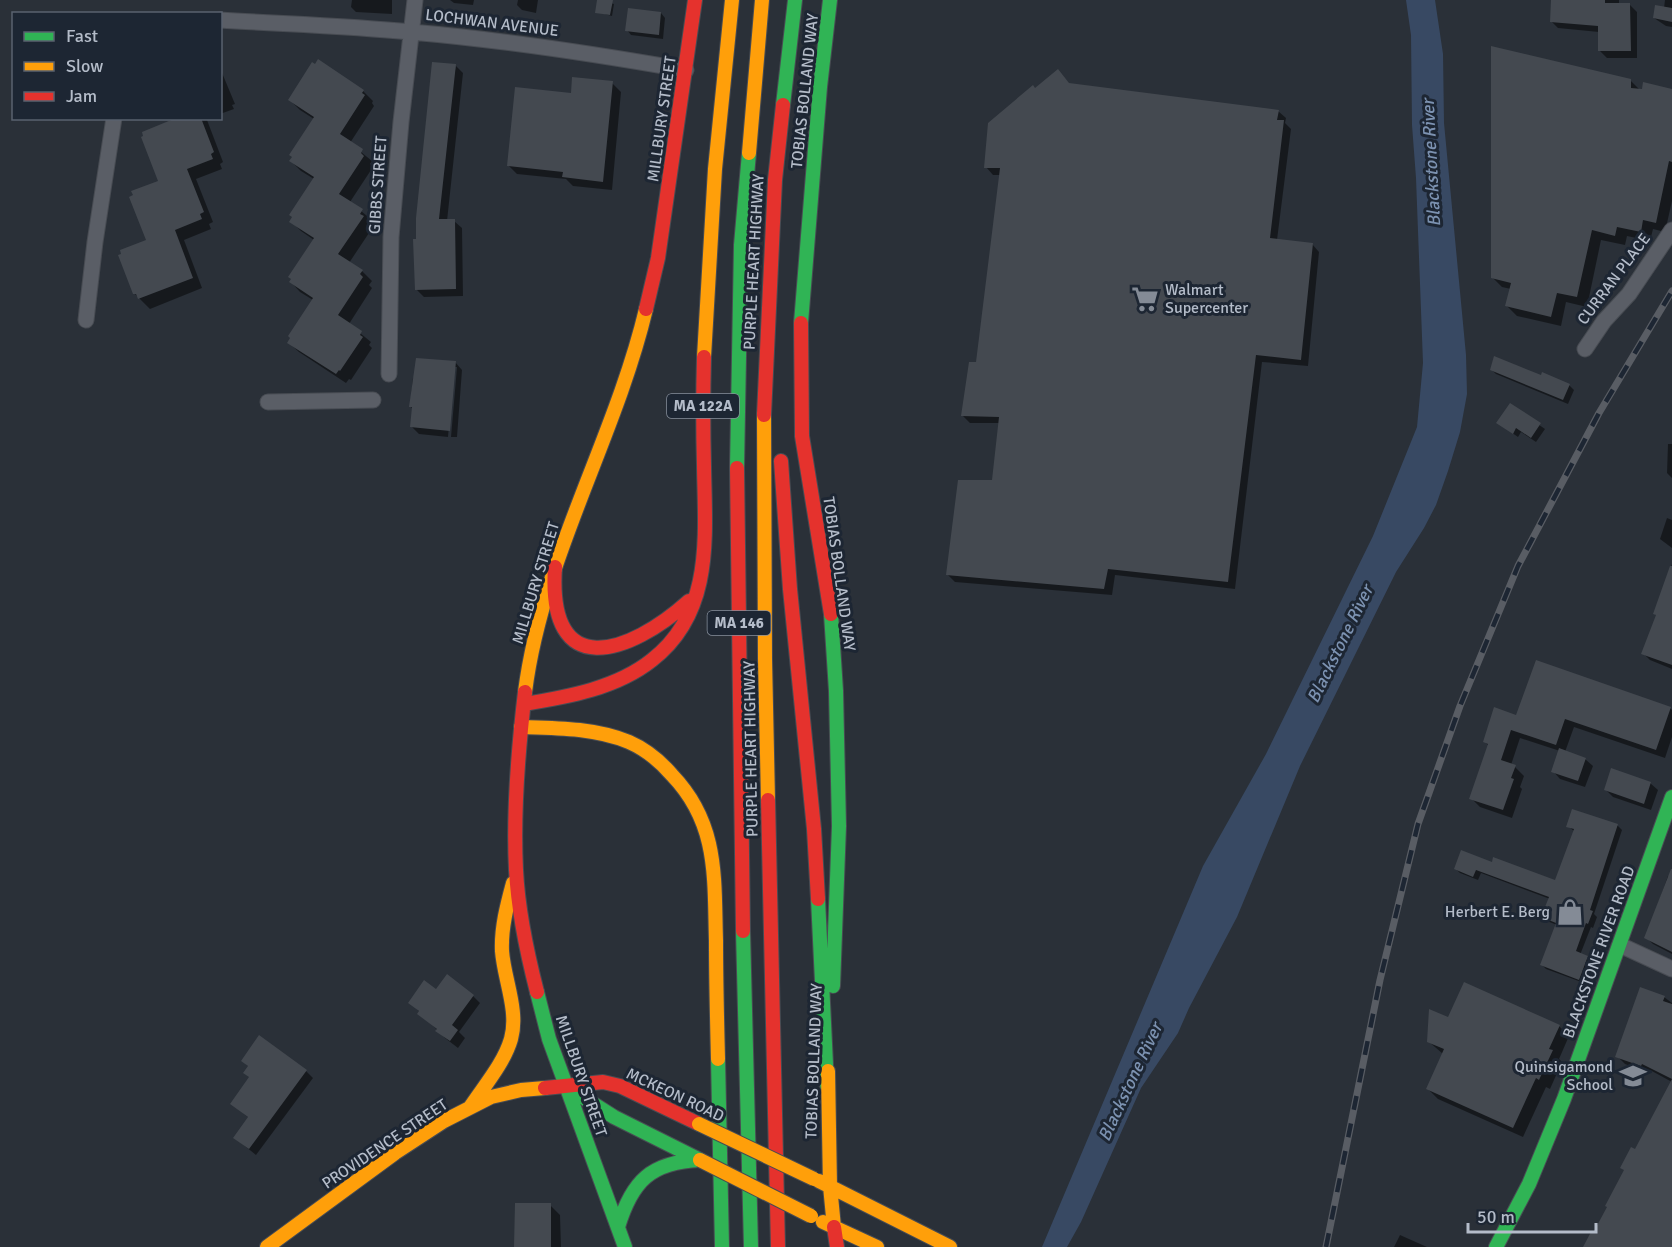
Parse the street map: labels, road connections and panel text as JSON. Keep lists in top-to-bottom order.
{
  "streets": {
    "main road": [
      "TOBIAS BOLLAND WAY",
      "MILLBURY STREET",
      "PURPLE HEART HIGHWAY",
      "MA 122A",
      "MA 146",
      "BLACKSTONE RIVER ROAD",
      "MCKEON ROAD",
      "PROVIDENCE STREET"
    ],
    "street": ["LOCHWAN AVENUE", "GIBBS STREET", "CURRAN PLACE"]
  },
  "crossings": [
    ["LOCHWAN AVENUE", "MILLBURY STREET"],
    ["LOCHWAN AVENUE", "GIBBS STREET"],
    ["TOBIAS BOLLAND WAY", "MCKEON ROAD"],
    ["MILLBURY STREET", "MA 122A"],
    ["MILLBURY STREET", "MCKEON ROAD"],
    ["MILLBURY STREET", "PROVIDENCE STREET"],
    ["MCKEON ROAD", "PROVIDENCE STREET"]
  ],
  "water": ["Blackstone River"],
  "places": {
    "supermarket": ["Walmart Supercenter"],
    "shop": ["Herbert E. Berg"],
    "school or university": ["Quinsigamond School"]
  },
  "legend": ["Fast", "Slow", "Jam"],
  "scale_bar": "50 m"
}
